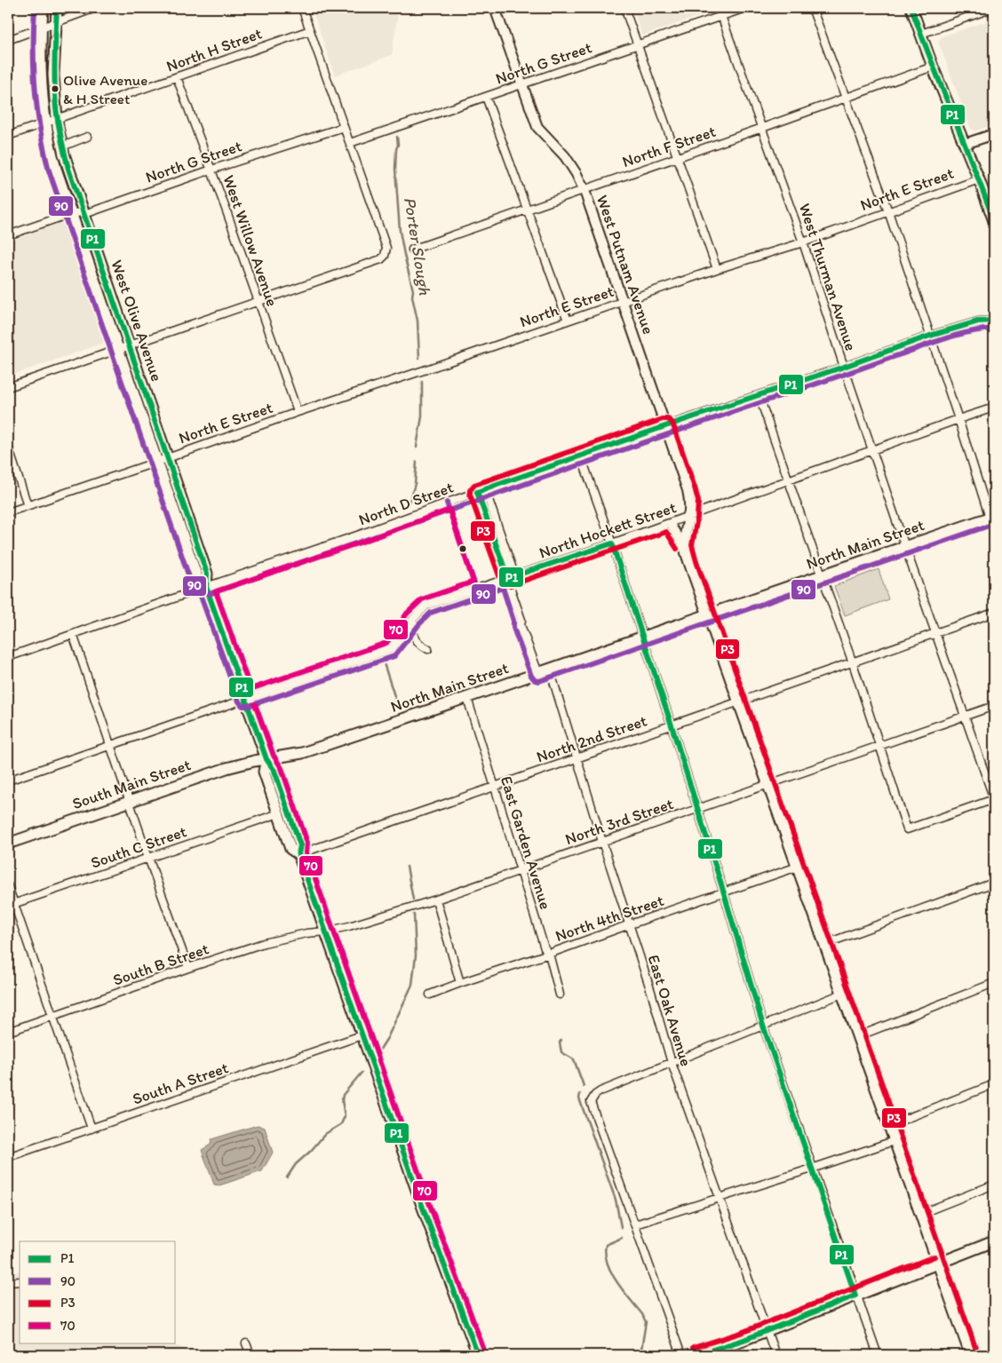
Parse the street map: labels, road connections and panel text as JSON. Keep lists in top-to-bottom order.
{
  "streets": {
    "main road": ["West Olive Avenue", "North Main Street", "South Main Street"],
    "street": [
      "North H Street",
      "North G Street",
      "North F Street",
      "North E Street",
      "West Willow Avenue",
      "West Putnam Avenue",
      "West Thurman Avenue",
      "North D Street",
      "North Hockett Street",
      "North 2nd Street",
      "North 3rd Street",
      "East Garden Avenue",
      "South C Street",
      "North 4th Street",
      "South B Street",
      "East Oak Avenue",
      "South A Street"
    ]
  },
  "crossings": [
    ["North H Street", "West Willow Avenue"],
    ["North H Street", "West Olive Avenue"],
    ["North G Street", "West Willow Avenue"],
    ["North G Street", "West Putnam Avenue"],
    ["North G Street", "West Thurman Avenue"],
    ["North G Street", "West Olive Avenue"],
    ["North F Street", "West Putnam Avenue"],
    ["North F Street", "West Thurman Avenue"],
    ["North E Street", "West Willow Avenue"],
    ["North E Street", "West Putnam Avenue"],
    ["North E Street", "West Thurman Avenue"],
    ["North E Street", "West Olive Avenue"],
    ["West Putnam Avenue", "North D Street"],
    ["West Putnam Avenue", "North Hockett Street"],
    ["West Putnam Avenue", "North Main Street"],
    ["West Putnam Avenue", "North 2nd Street"],
    ["West Putnam Avenue", "North 3rd Street"],
    ["West Putnam Avenue", "North 4th Street"],
    ["West Thurman Avenue", "North D Street"],
    ["West Thurman Avenue", "North Hockett Street"],
    ["West Thurman Avenue", "North Main Street"],
    ["West Thurman Avenue", "North 2nd Street"],
    ["West Thurman Avenue", "North 3rd Street"],
    ["West Olive Avenue", "North D Street"],
    ["West Olive Avenue", "North Hockett Street"],
    ["West Olive Avenue", "North Main Street"],
    ["West Olive Avenue", "South Main Street"],
    ["North Main Street", "South Main Street"],
    ["North Main Street", "East Garden Avenue"],
    ["North Main Street", "East Oak Avenue"],
    ["North 2nd Street", "East Garden Avenue"],
    ["North 2nd Street", "East Oak Avenue"],
    ["North 3rd Street", "East Garden Avenue"],
    ["North 3rd Street", "South B Street"],
    ["North 3rd Street", "East Oak Avenue"],
    ["East Garden Avenue", "North 4th Street"],
    ["North 4th Street", "East Oak Avenue"]
  ],
  "water": ["Porter Slough"],
  "places": ["Olive Avenue & H Street"],
  "lines": [
    "transit line P1",
    "transit line 90",
    "transit line P3",
    "transit line 70"
  ],
  "legend": [
    "P1",
    "90",
    "P3",
    "70"
  ]
}
